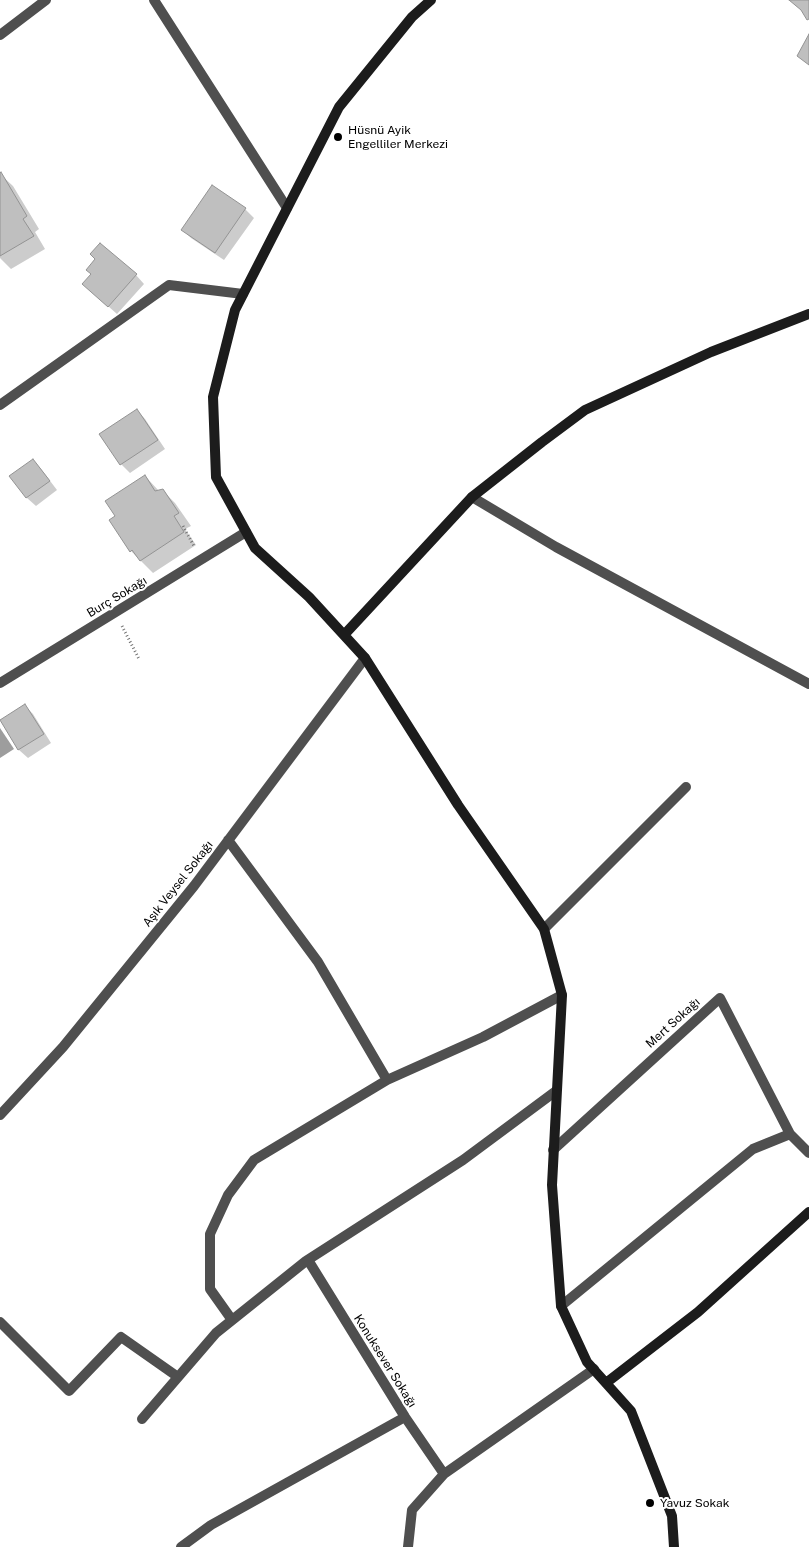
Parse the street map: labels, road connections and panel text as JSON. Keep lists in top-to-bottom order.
{
  "streets": {
    "street": [
      "Burç Sokağı",
      "Aşık Veysel Sokağı",
      "Mert Sokağı",
      "Konuksever Sokağı"
    ]
  },
  "places": ["Hüsnü Ayik Engelliler Merkezi", "Yavuz Sokak"]
}
